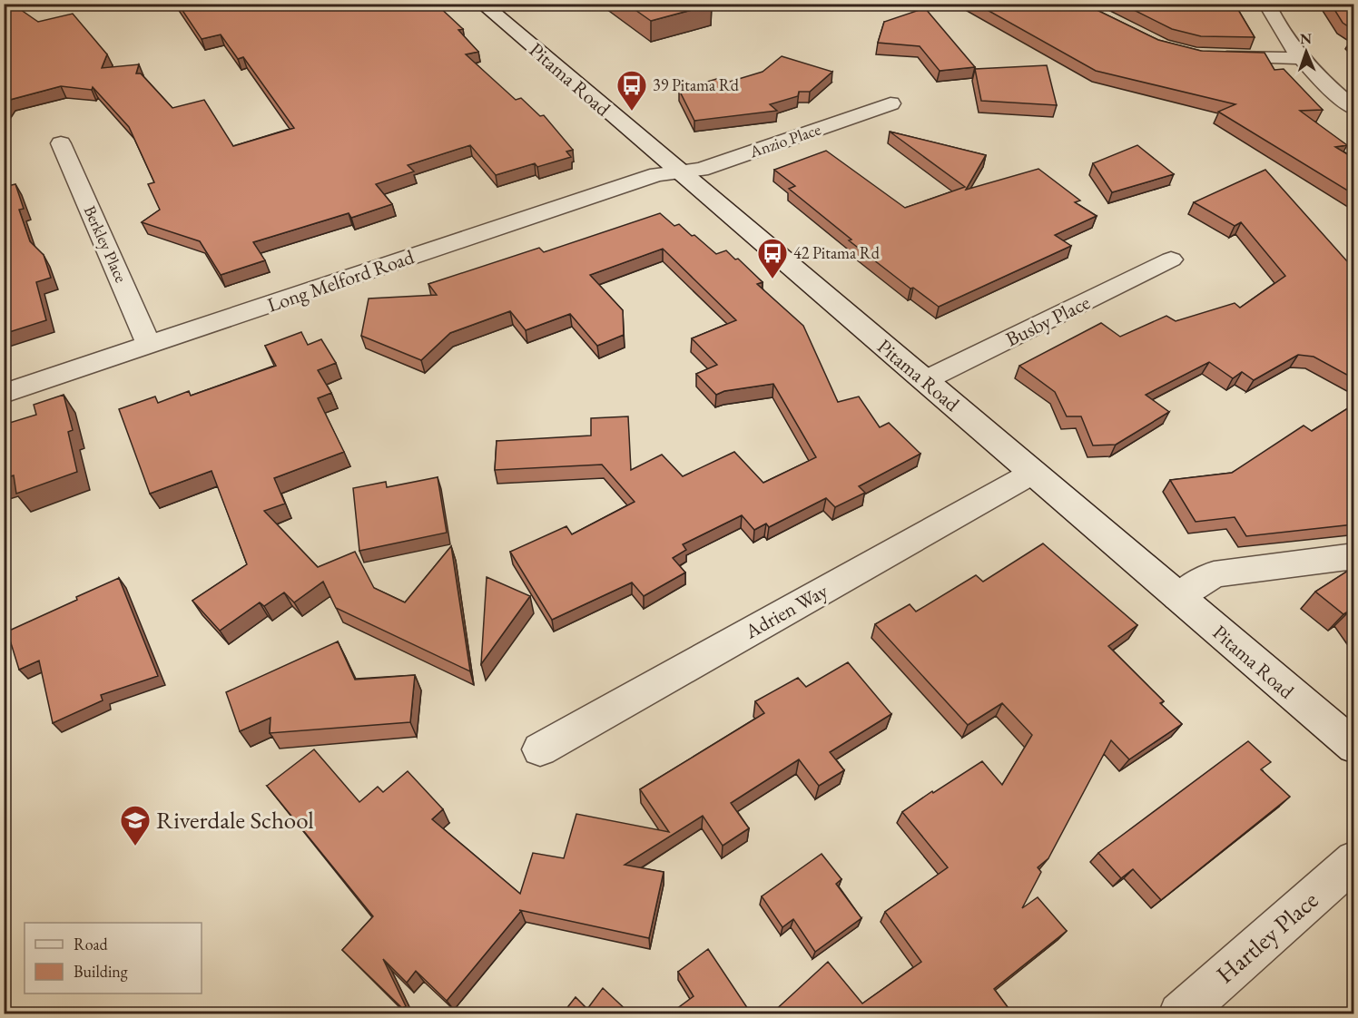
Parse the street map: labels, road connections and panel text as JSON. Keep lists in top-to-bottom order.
{
  "streets": {
    "street": [
      "Pitama Road",
      "Anzio Place",
      "Berkley Place",
      "Long Melford Road",
      "Busby Place",
      "Adrien Way",
      "Hartley Place"
    ]
  },
  "crossings": [
    ["Pitama Road", "Anzio Place"],
    ["Pitama Road", "Long Melford Road"],
    ["Pitama Road", "Busby Place"],
    ["Pitama Road", "Adrien Way"],
    ["Anzio Place", "Long Melford Road"],
    ["Berkley Place", "Long Melford Road"]
  ],
  "places": {
    "bus stop": ["39 Pitama Rd", "42 Pitama Rd"],
    "school or university": ["Riverdale School"]
  },
  "legend": ["Road", "Building"],
  "north": "top"
}
